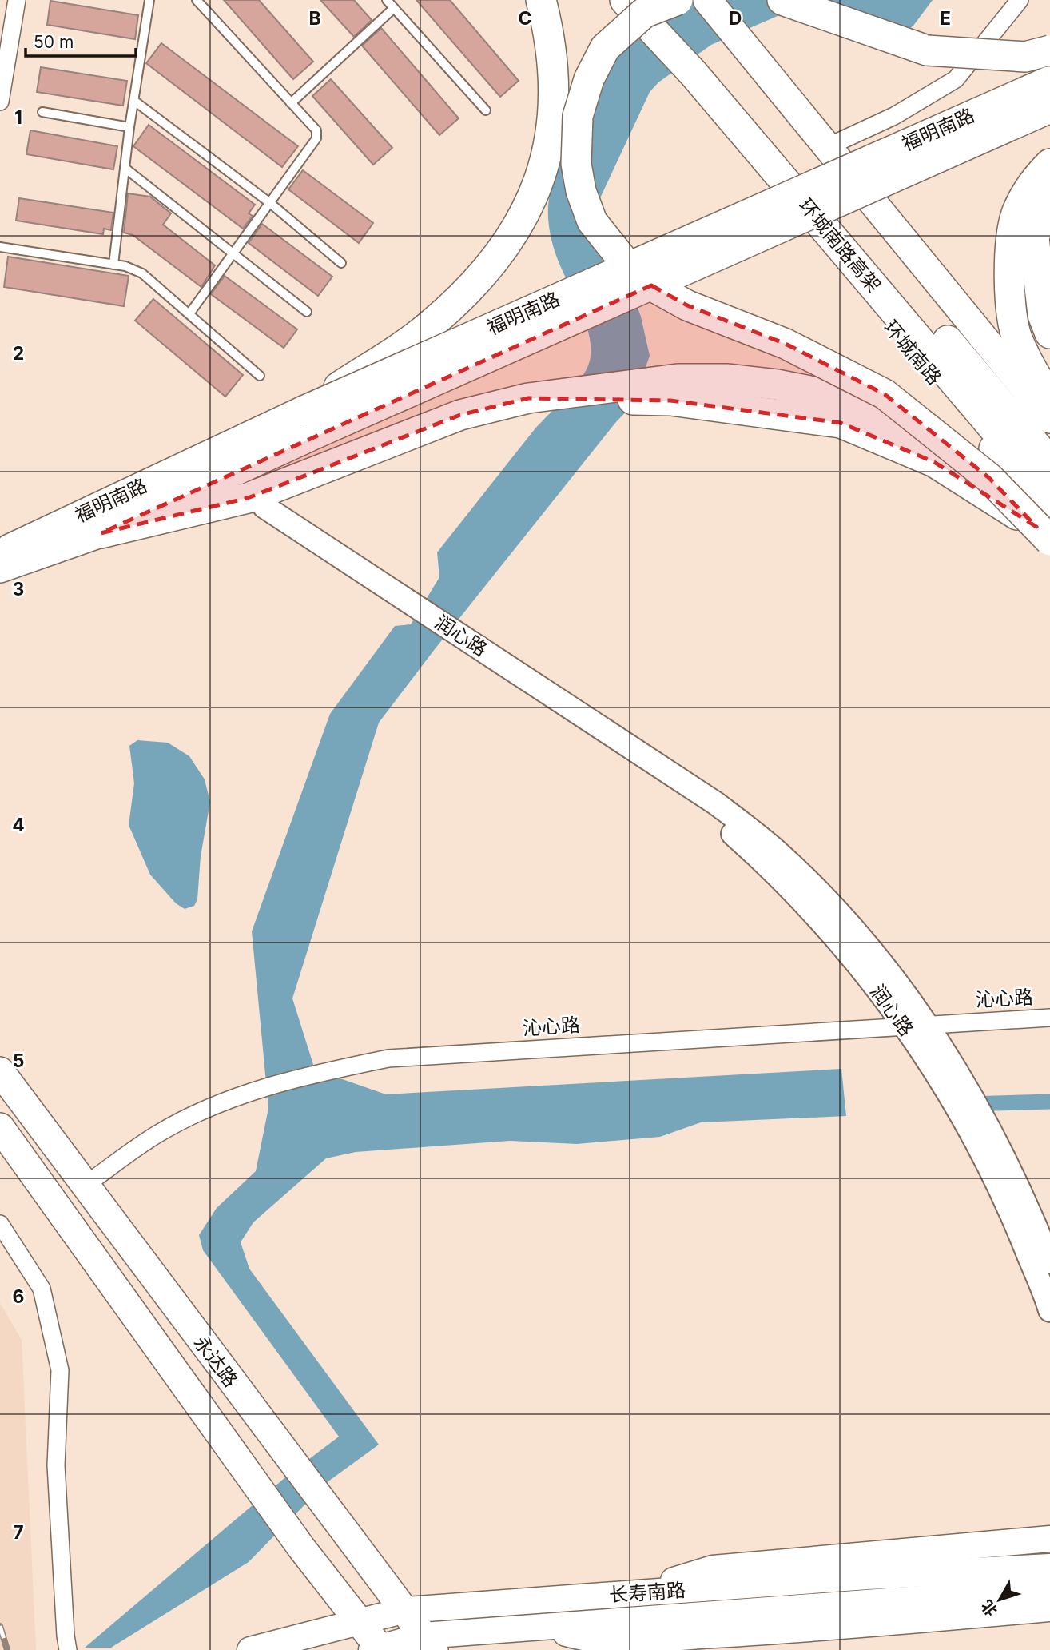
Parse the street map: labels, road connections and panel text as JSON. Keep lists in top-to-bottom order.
{
  "streets": {
    "highway": ["环城南路高架"],
    "main road": [
      "福明南路",
      "环城南路",
      "永达路",
      "长寿南路"
    ],
    "street": ["润心路", "沁心路"]
  },
  "crossings": [
    ["润心路", "沁心路"],
    ["沁心路", "永达路"],
    ["永达路", "长寿南路"]
  ],
  "scale_bar": "50 m",
  "north": "bottom left",
  "grid": {
    "columns": [
      "B",
      "C",
      "D",
      "E"
    ],
    "rows": [
      "1",
      "2",
      "3",
      "4",
      "5",
      "6",
      "7"
    ]
  }
}
